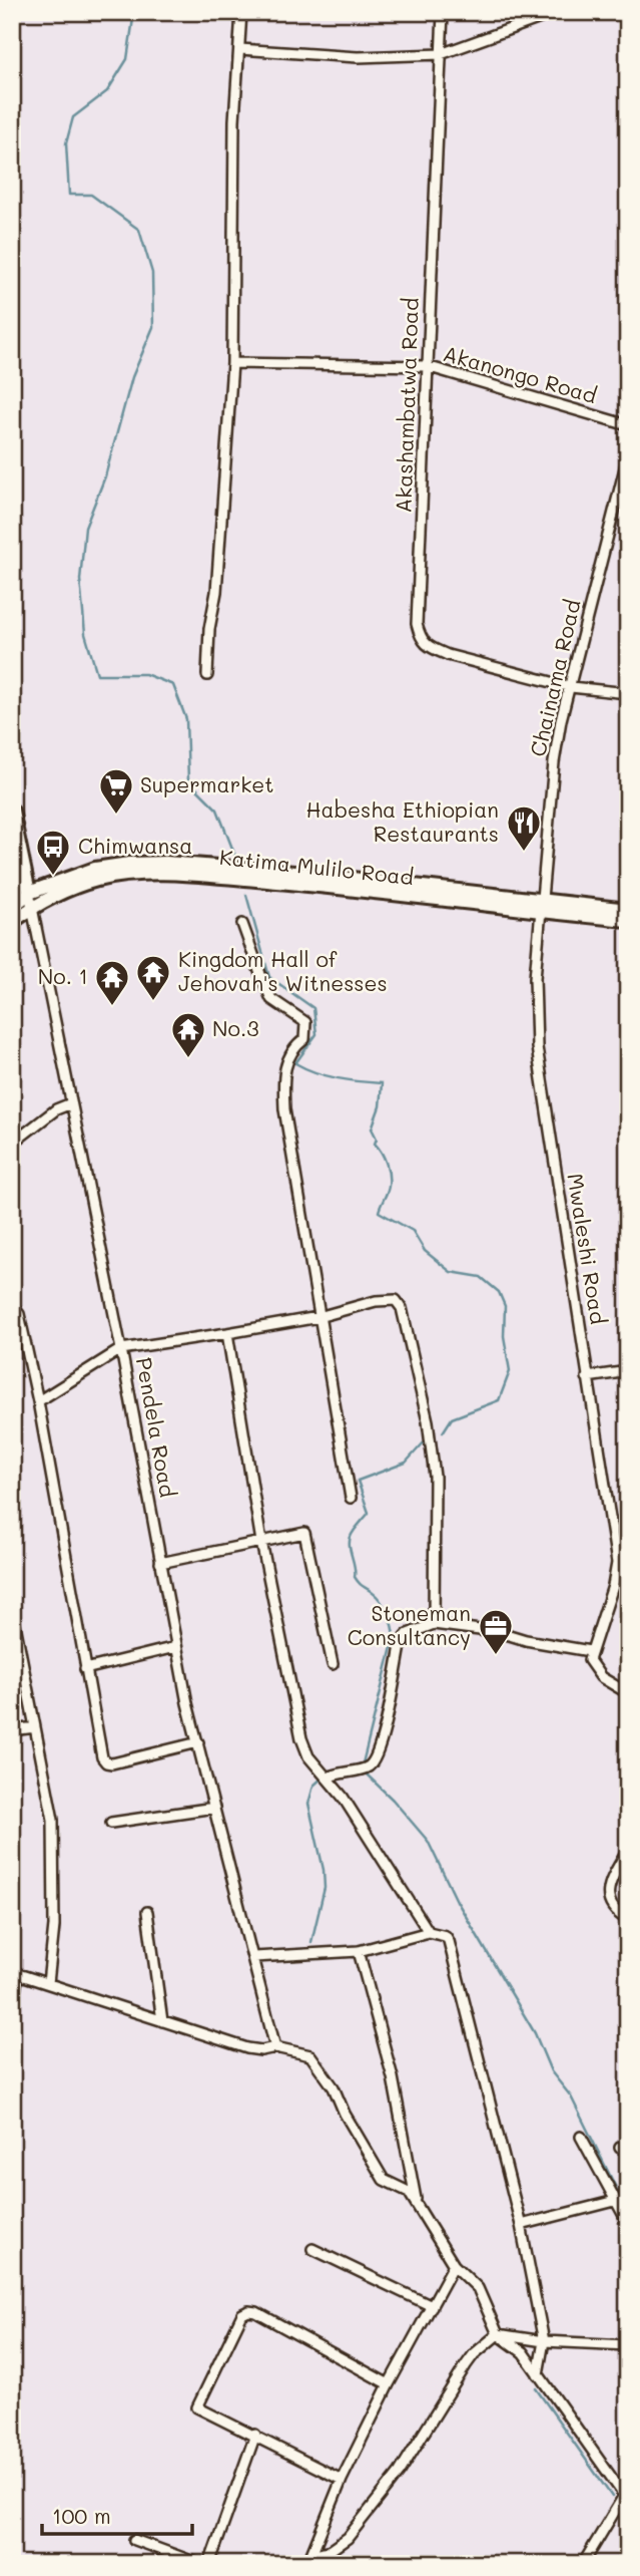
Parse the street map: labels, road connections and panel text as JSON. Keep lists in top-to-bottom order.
{
  "streets": {
    "main road": ["Katima Mulilo Road", "Pendela Road"],
    "street": [
      "Akanongo Road",
      "Akashambatwa Road",
      "Chainama Road",
      "Mwaleshi Road"
    ]
  },
  "crossings": [
    ["Akanongo Road", "Akashambatwa Road"],
    ["Akashambatwa Road", "Chainama Road"],
    ["Chainama Road", "Katima Mulilo Road"],
    ["Chainama Road", "Mwaleshi Road"],
    ["Katima Mulilo Road", "Mwaleshi Road"],
    ["Katima Mulilo Road", "Pendela Road"]
  ],
  "places": {
    "supermarket": ["Supermarket"],
    "restaurant": ["Habesha Ethiopian Restaurants"],
    "bus stop": ["Chimwansa"],
    "temple": ["Kingdom Hall of Jehovah's Witnesses", "No. 1", "No.3"],
    "office": ["Stoneman Consultancy"]
  },
  "scale_bar": "100 m"
}
